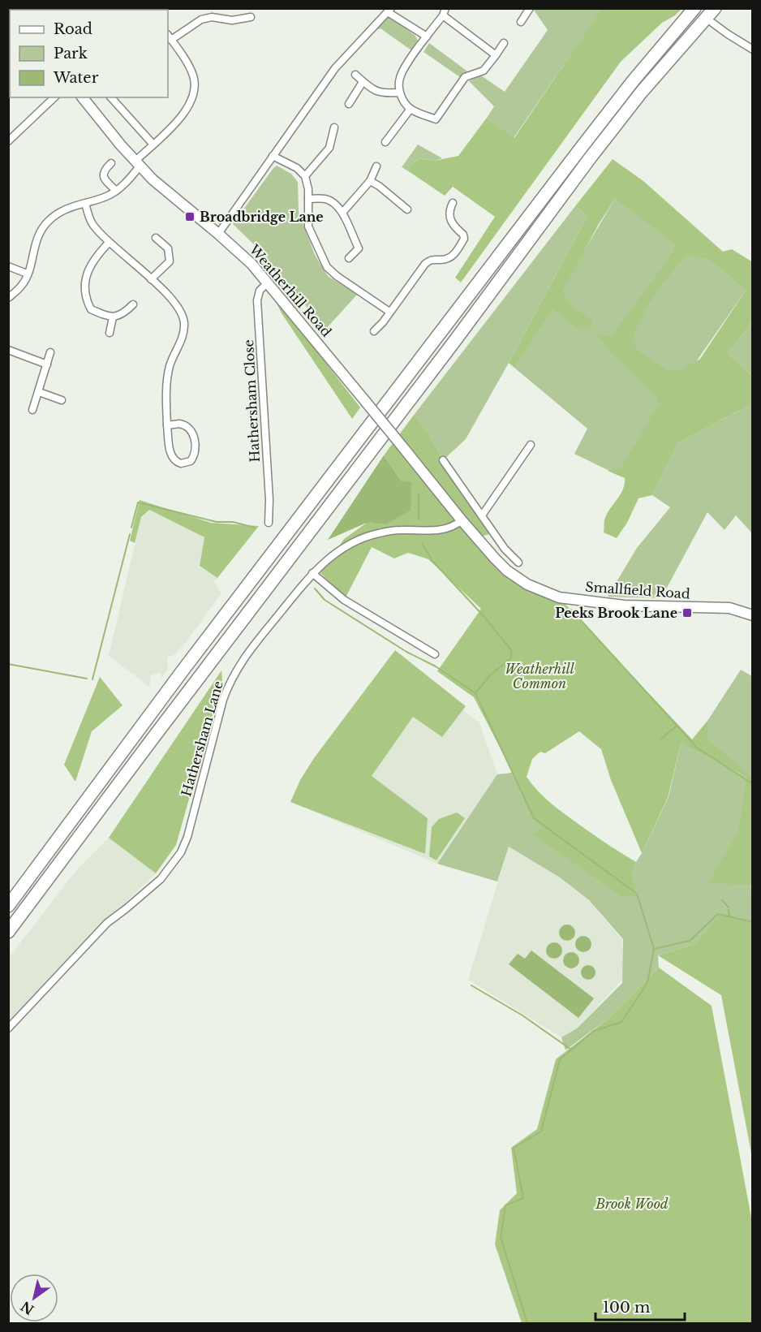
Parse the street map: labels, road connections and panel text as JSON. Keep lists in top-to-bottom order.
{
  "streets": {
    "street": [
      "Weatherhill Road",
      "Hathersham Close",
      "Smallfield Road",
      "Hathersham Lane"
    ]
  },
  "crossings": [
    ["Weatherhill Road", "Hathersham Close"],
    ["Weatherhill Road", "Smallfield Road"],
    ["Weatherhill Road", "Hathersham Lane"],
    ["Smallfield Road", "Hathersham Lane"]
  ],
  "parks": ["Weatherhill Common", "Brook Wood"],
  "places": {
    "transit": ["Broadbridge Lane", "Peeks Brook Lane"]
  },
  "legend": ["Road", "Park", "Water"],
  "scale_bar": "100 m",
  "north": "bottom left"
}
